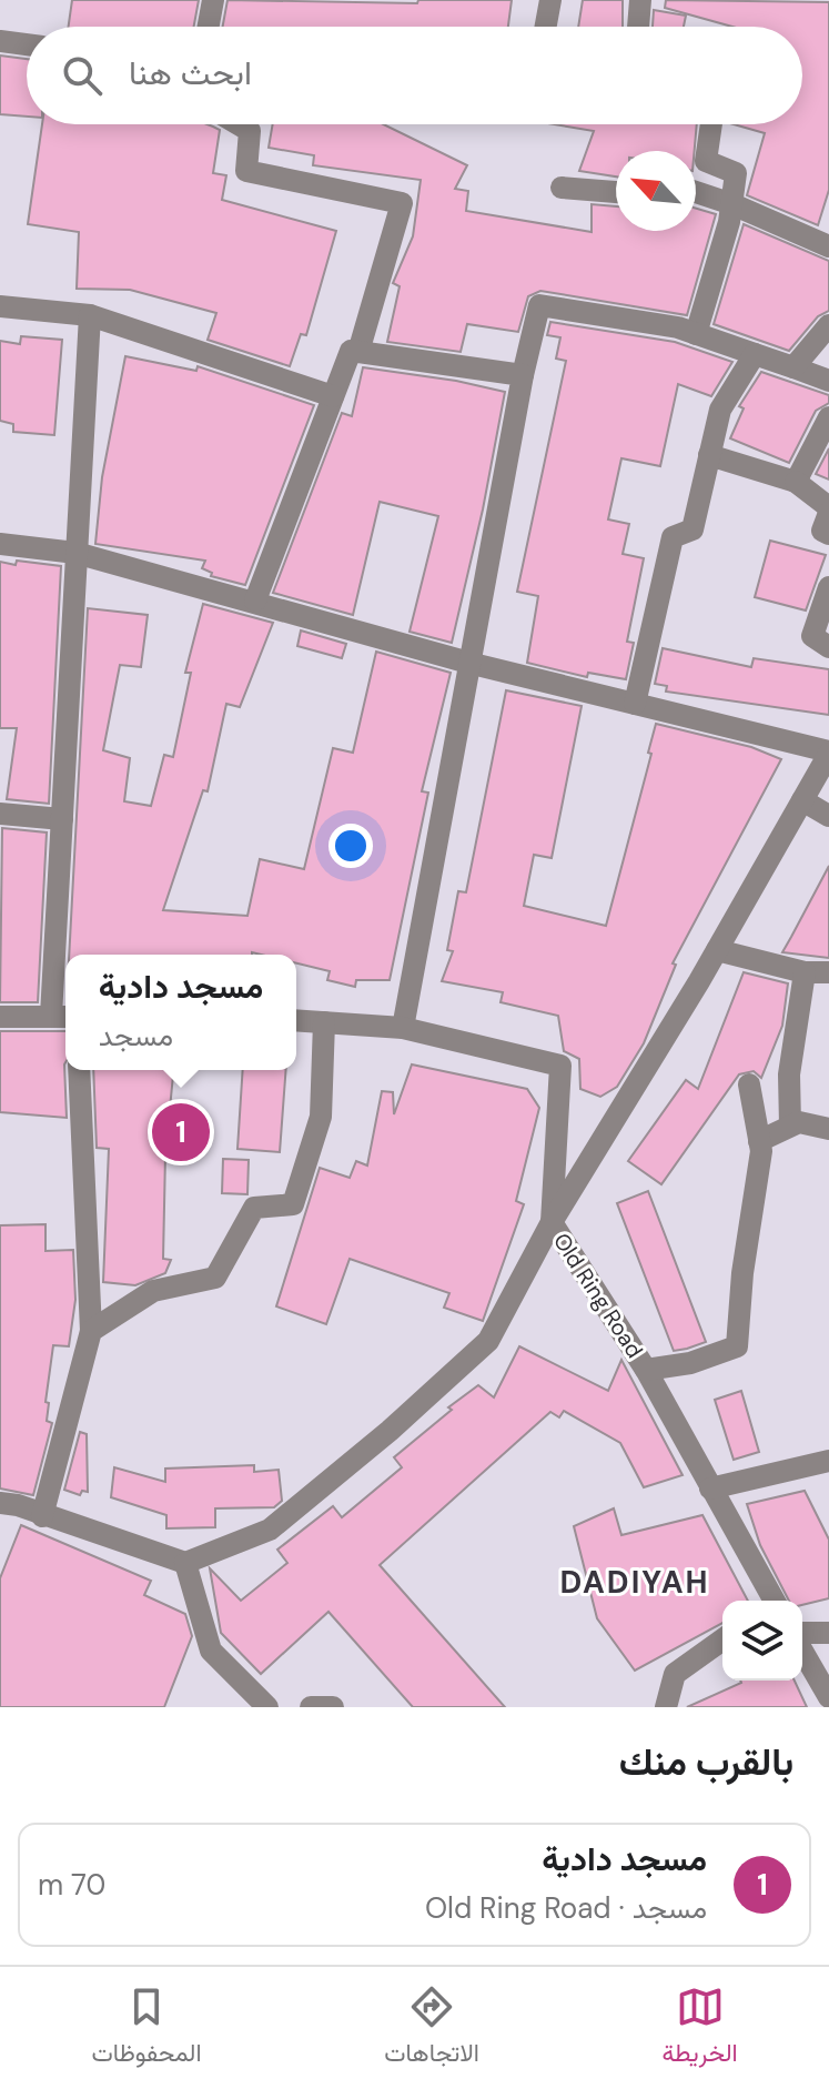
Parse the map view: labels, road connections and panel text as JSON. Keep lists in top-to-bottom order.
{
  "streets": {
    "street": ["Old Ring Road"]
  },
  "districts": ["DADIYAH"],
  "north": "top left",
  "page": {
    "search": "ابحث هنا",
    "popup": ["مسجد دادية", "مسجد"],
    "pins": "1",
    "heading": "بالقرب منك",
    "list": [
      {
        "mark": "1",
        "name": "مسجد دادية",
        "note": "مسجد · Old Ring Road",
        "value": "70 m"
      }
    ],
    "nav": ["الخريطة", "الاتجاهات", "المحفوظات"]
  }
}
